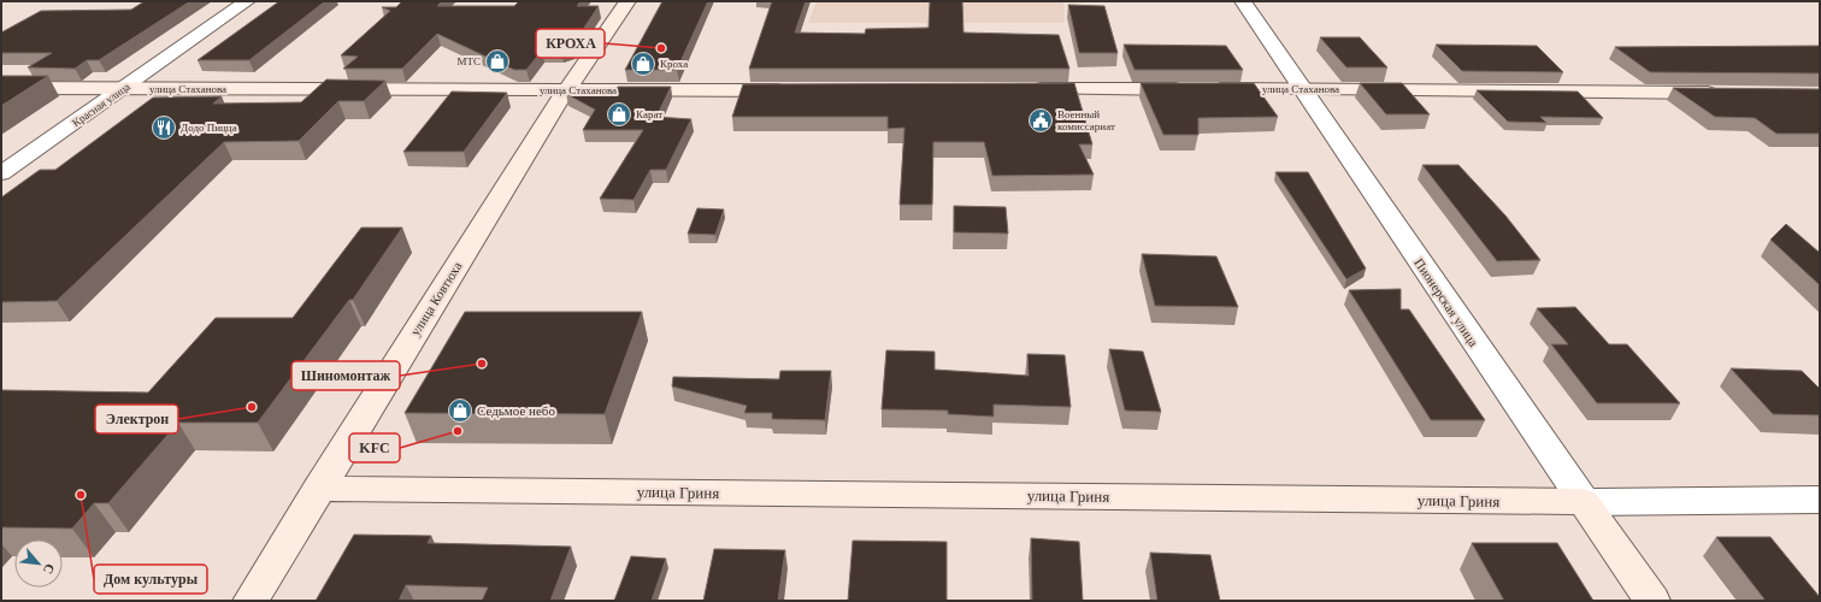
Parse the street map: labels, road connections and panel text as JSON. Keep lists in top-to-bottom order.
{
  "streets": {
    "street": [
      "улица Стаханова",
      "Красная улица",
      "улица Ковтюха",
      "Пионерская улица",
      "улица Гриня"
    ]
  },
  "crossings": [
    ["улица Стаханова", "Красная улица"],
    ["улица Стаханова", "улица Ковтюха"],
    ["улица Стаханова", "Пионерская улица"],
    ["улица Ковтюха", "улица Гриня"],
    ["Пионерская улица", "улица Гриня"]
  ],
  "places": {
    "other": [
      "КРОХА",
      "Шиномонтаж",
      "Электрон",
      "KFC",
      "Дом культуры"
    ],
    "shop": [
      "МТС",
      "Кроха",
      "Карат",
      "Седьмое небо"
    ],
    "public building": ["Военный комиссариат"],
    "restaurant": ["Додо Пицца"]
  },
  "north": "bottom right"
}
